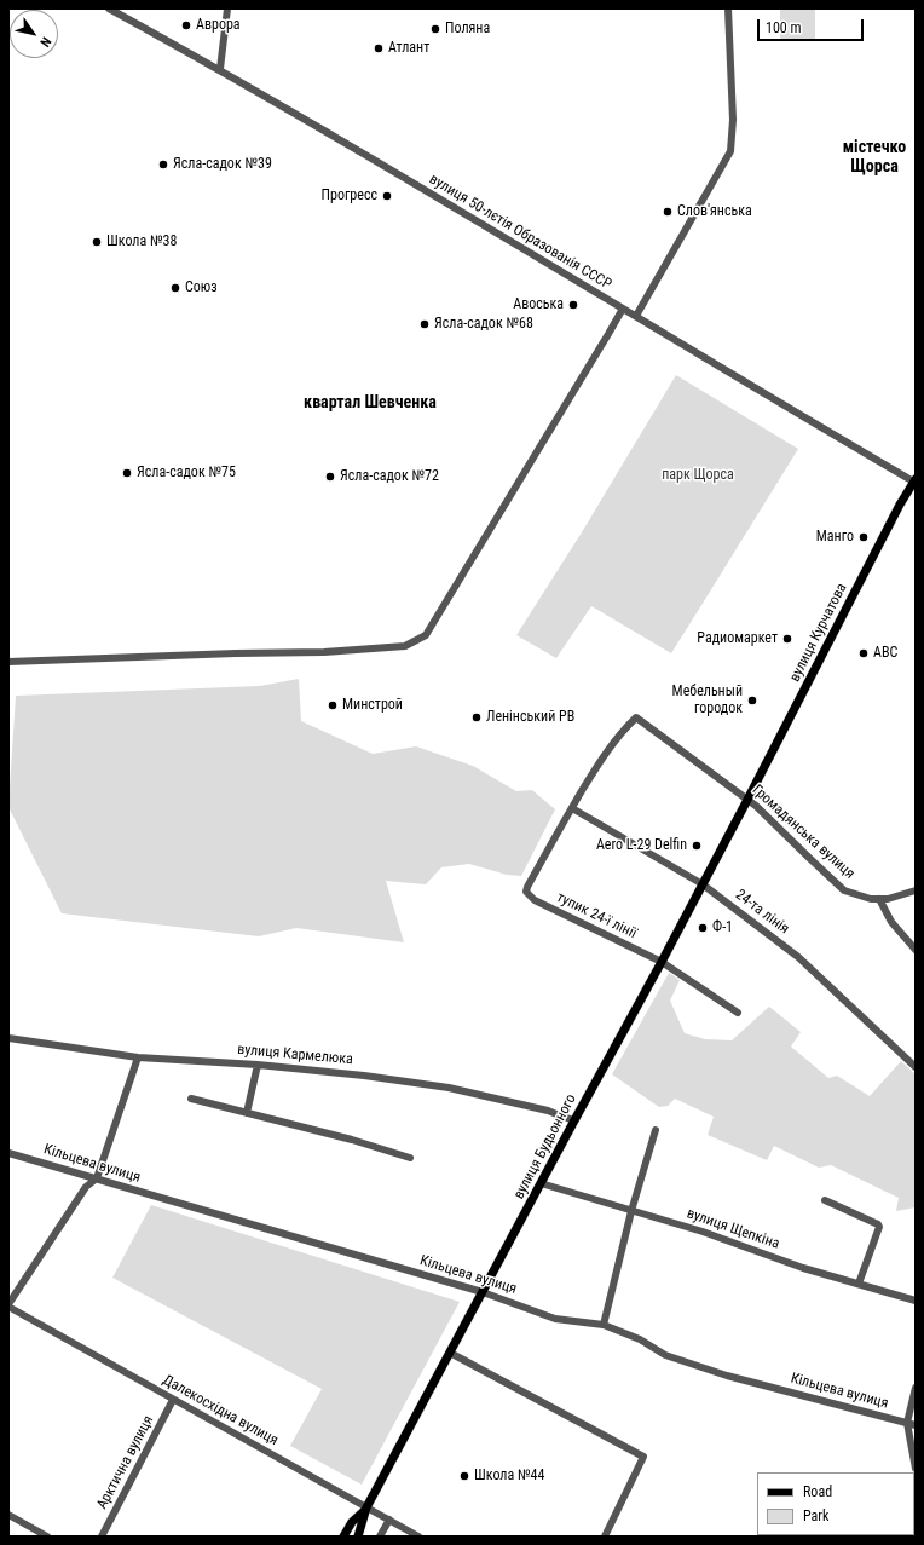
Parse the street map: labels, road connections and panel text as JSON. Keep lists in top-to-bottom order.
{
  "streets": {
    "main road": ["вулиця Курчатова", "вулиця Будьонного"],
    "street": [
      "вулиця 50-лєтія Образованія СССР",
      "Громадянська вулиця",
      "24-та лінія",
      "тупик 24-ї лінії",
      "вулиця Кармелюка",
      "Кільцева вулиця",
      "вулиця Щепкіна",
      "Далекосхідна вулиця",
      "Арктична вулиця"
    ]
  },
  "crossings": [
    ["вулиця 50-лєтія Образованія СССР", "вулиця Курчатова"],
    ["вулиця Курчатова", "Громадянська вулиця"],
    ["вулиця Курчатова", "вулиця Будьонного"],
    ["Громадянська вулиця", "24-та лінія"],
    ["Громадянська вулиця", "тупик 24-ї лінії"],
    ["Громадянська вулиця", "вулиця Будьонного"],
    ["24-та лінія", "тупик 24-ї лінії"],
    ["24-та лінія", "вулиця Будьонного"],
    ["тупик 24-ї лінії", "вулиця Будьонного"],
    ["вулиця Кармелюка", "вулиця Будьонного"],
    ["вулиця Будьонного", "Кільцева вулиця"],
    ["вулиця Будьонного", "вулиця Щепкіна"],
    ["вулиця Будьонного", "Далекосхідна вулиця"],
    ["Далекосхідна вулиця", "Арктична вулиця"]
  ],
  "districts": ["містечко Щорса", "квартал Шевченка"],
  "parks": ["парк Щорса"],
  "places": [
    "Аврора",
    "Поляна",
    "Атлант",
    "Ясла-садок №39",
    "Прогресс",
    "Слов'янська",
    "Школа №38",
    "Союз",
    "Авоська",
    "Ясла-садок №68",
    "Ясла-садок №75",
    "Ясла-садок №72",
    "Манго",
    "Радиомаркет",
    "ABC",
    "Мебельный городок",
    "Минстрой",
    "Ленінський РВ",
    "Aero L-29 Delfin",
    "Ф-1",
    "Школа №44"
  ],
  "legend": ["Road", "Park"],
  "scale_bar": "100 m",
  "north": "bottom right"
}
